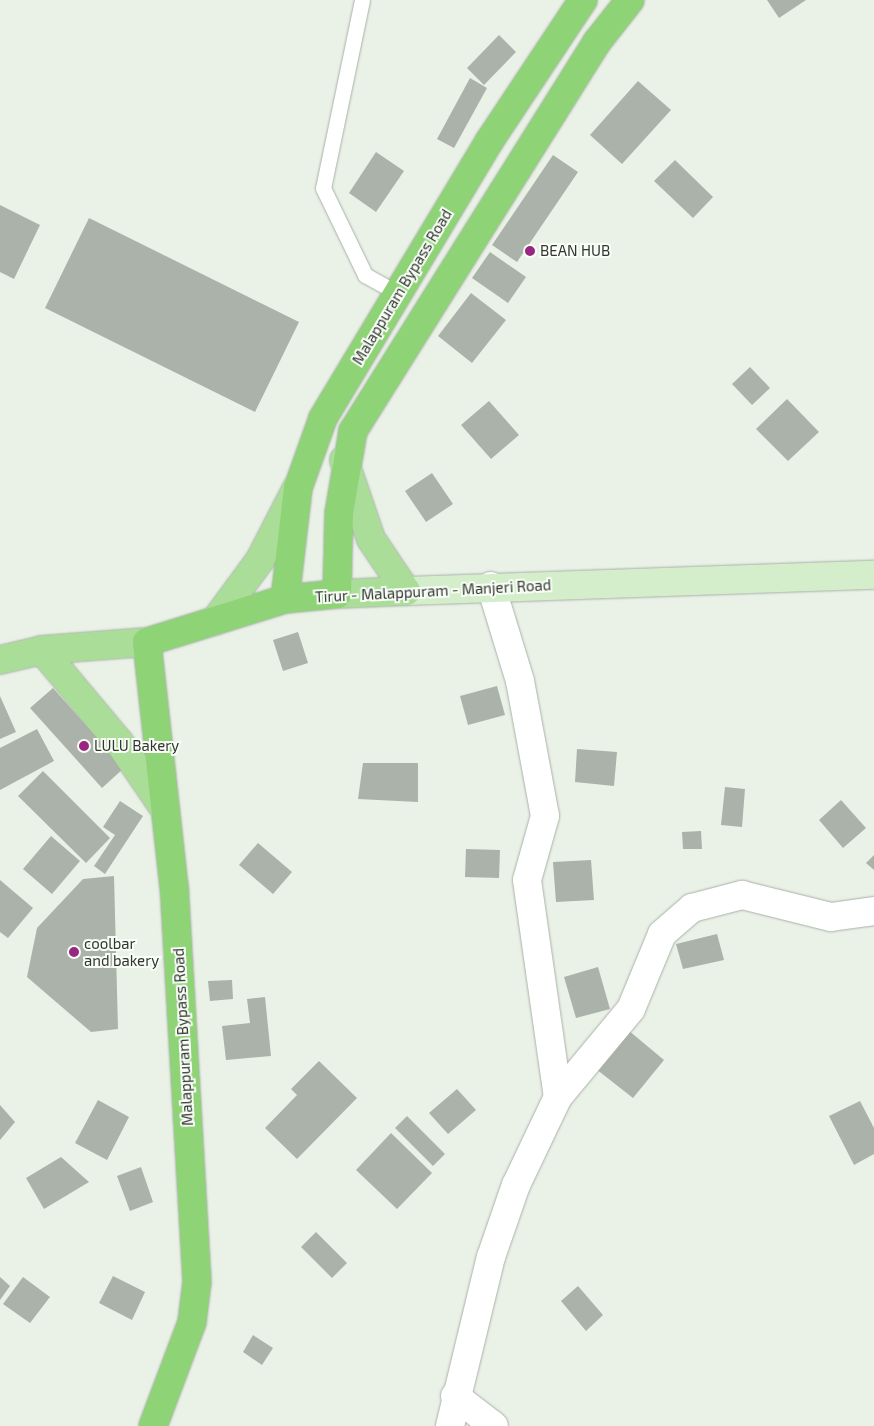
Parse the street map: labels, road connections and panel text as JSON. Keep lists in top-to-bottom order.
{
  "streets": {
    "highway": ["Malappuram Bypass Road", "Tirur - Malappuram - Manjeri Road"]
  },
  "crossings": [
    ["Malappuram Bypass Road", "Tirur - Malappuram - Manjeri Road"]
  ],
  "places": ["BEAN HUB", "LULU Bakery", "coolbar and bakery"]
}
